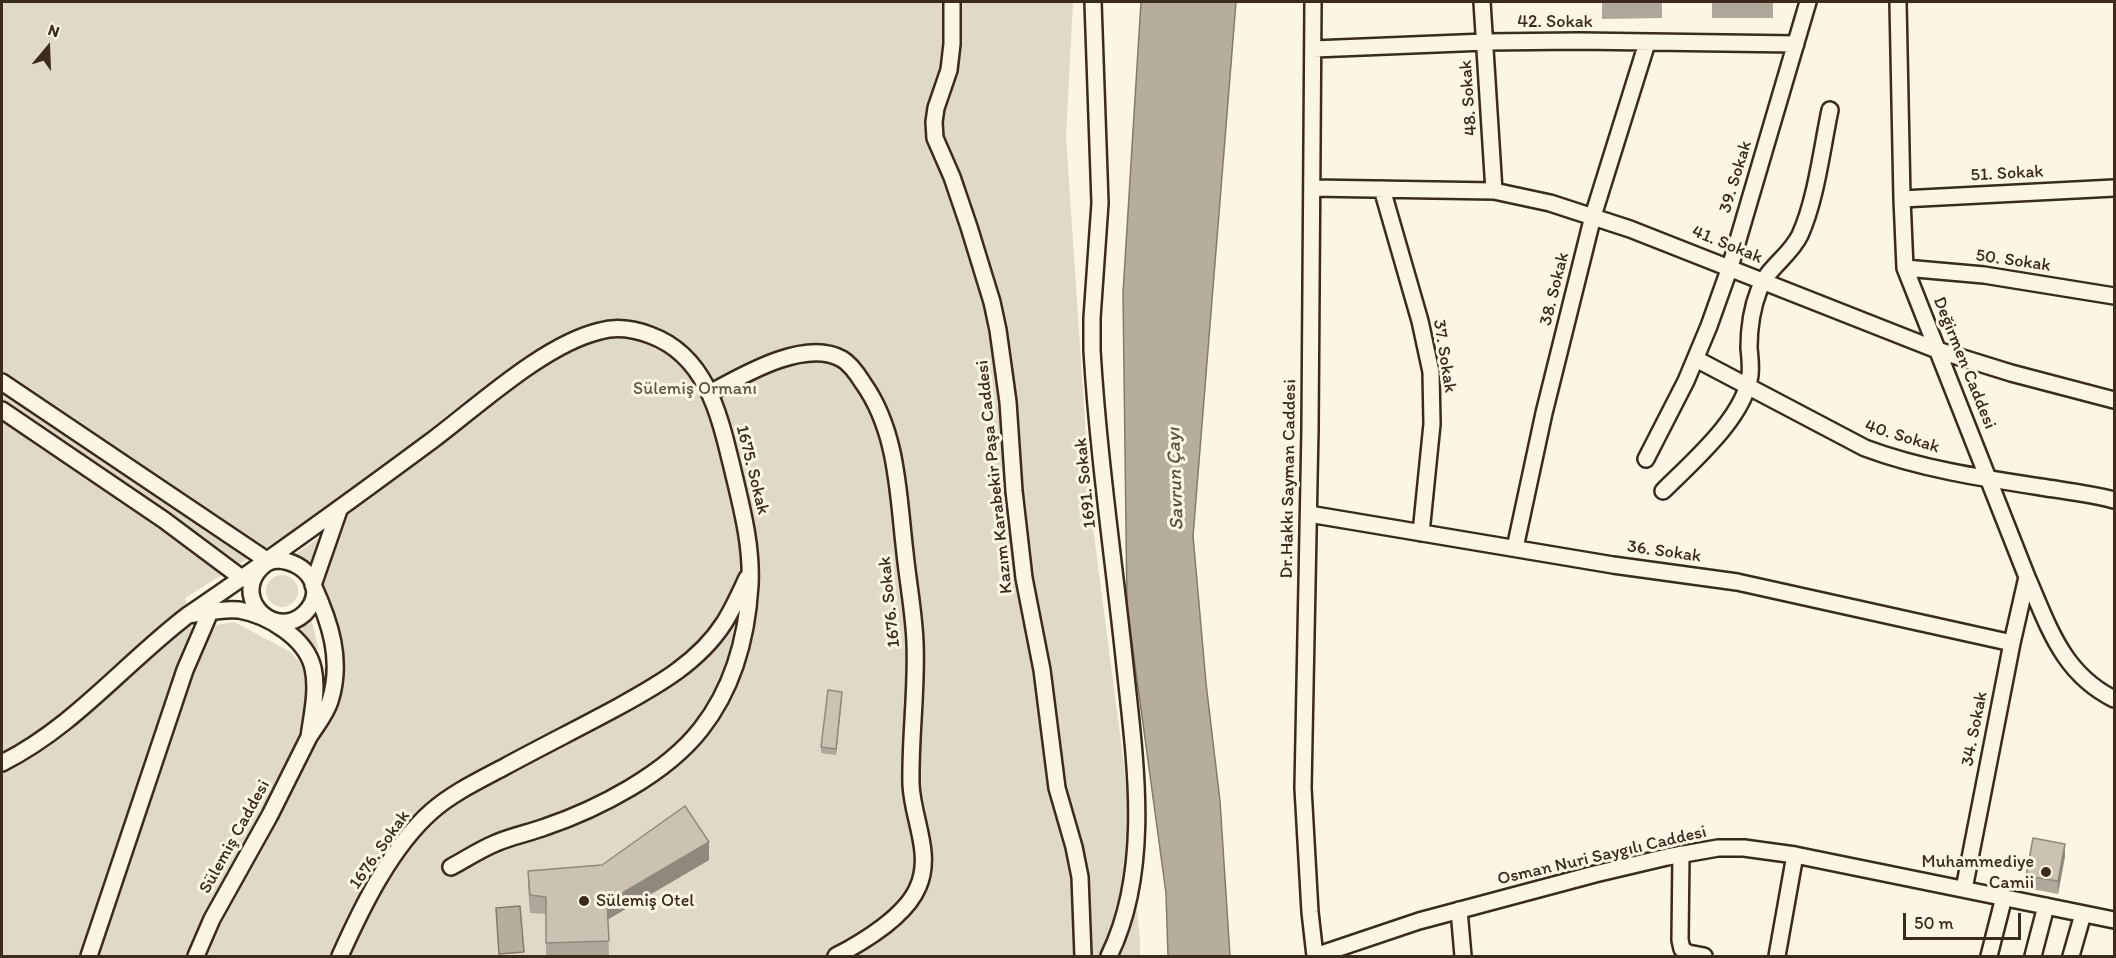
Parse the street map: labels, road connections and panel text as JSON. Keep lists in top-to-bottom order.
{
  "streets": {
    "street": [
      "42. Sokak",
      "48. Sokak",
      "51. Sokak",
      "39. Sokak",
      "41. Sokak",
      "50. Sokak",
      "38. Sokak",
      "37. Sokak",
      "Değirmen Caddesi",
      "40. Sokak",
      "1675. Sokak",
      "Kazım Karabekir Paşa Caddesi",
      "Dr.Hakkı Sayman Caddesi",
      "1691. Sokak",
      "36. Sokak",
      "1676. Sokak",
      "34. Sokak",
      "Sülemiş Caddesi",
      "Osman Nuri Saygılı Caddesi"
    ]
  },
  "crossings": [
    ["42. Sokak", "48. Sokak"],
    ["42. Sokak", "39. Sokak"],
    ["42. Sokak", "38. Sokak"],
    ["42. Sokak", "Dr.Hakkı Sayman Caddesi"],
    ["48. Sokak", "41. Sokak"],
    ["51. Sokak", "Değirmen Caddesi"],
    ["39. Sokak", "41. Sokak"],
    ["39. Sokak", "40. Sokak"],
    ["41. Sokak", "38. Sokak"],
    ["41. Sokak", "37. Sokak"],
    ["41. Sokak", "Değirmen Caddesi"],
    ["41. Sokak", "Dr.Hakkı Sayman Caddesi"],
    ["50. Sokak", "Değirmen Caddesi"],
    ["38. Sokak", "36. Sokak"],
    ["37. Sokak", "36. Sokak"],
    ["Değirmen Caddesi", "40. Sokak"],
    ["Değirmen Caddesi", "34. Sokak"],
    ["1675. Sokak", "1676. Sokak"],
    ["1675. Sokak", "Sülemiş Caddesi"],
    ["Dr.Hakkı Sayman Caddesi", "36. Sokak"],
    ["Dr.Hakkı Sayman Caddesi", "Osman Nuri Saygılı Caddesi"],
    ["36. Sokak", "34. Sokak"],
    ["34. Sokak", "Osman Nuri Saygılı Caddesi"]
  ],
  "water": ["Savrun Çayı"],
  "parks": ["Sülemiş Ormanı"],
  "places": ["Muhammediye Camii", "Sülemiş Otel"],
  "scale_bar": "50 m",
  "north": "top"
}
